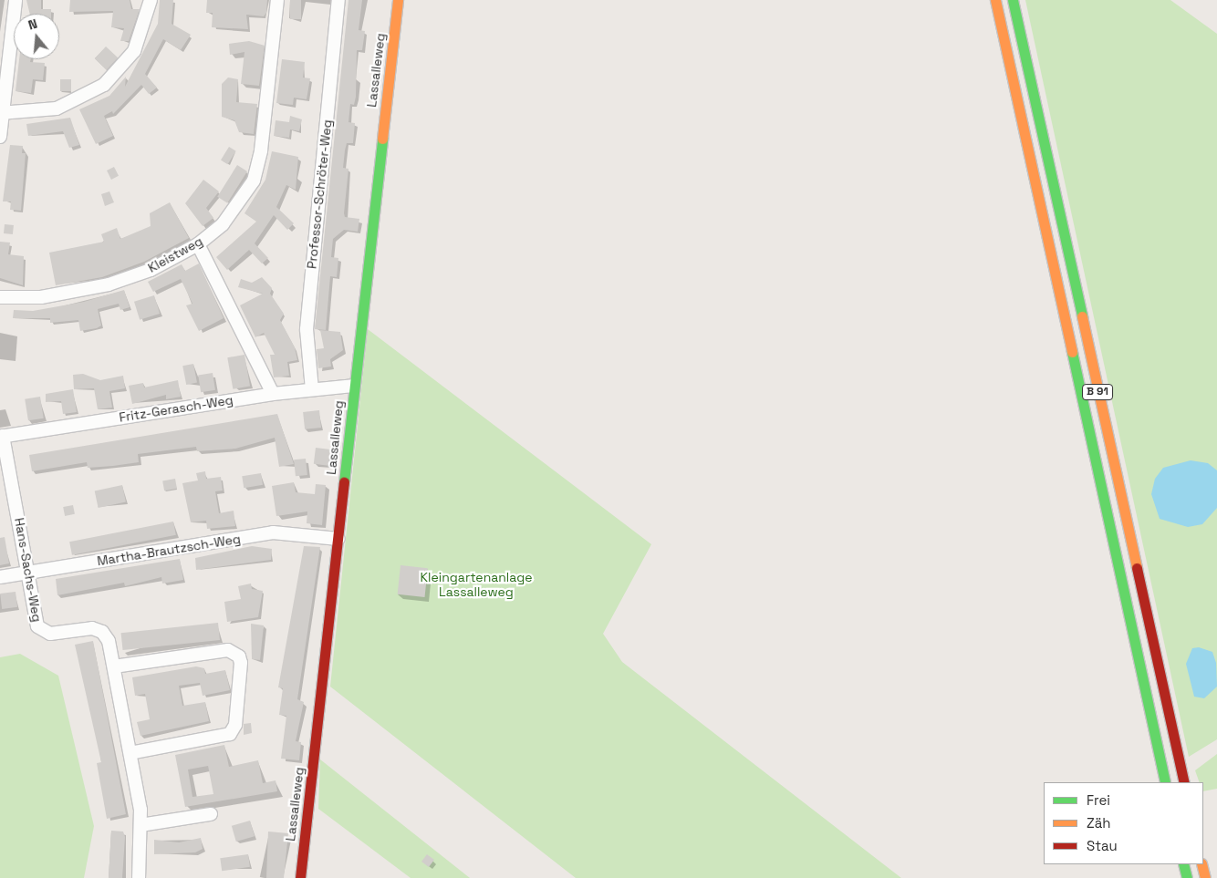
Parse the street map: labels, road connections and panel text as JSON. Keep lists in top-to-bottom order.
{
  "streets": {
    "main road": ["Lassalleweg", "B 91"],
    "street": [
      "Professor-Schröter-Weg",
      "Kleistweg",
      "Fritz-Gerasch-Weg",
      "Martha-Brautzsch-Weg",
      "Hans-Sachs-Weg"
    ]
  },
  "crossings": [
    ["Lassalleweg", "Fritz-Gerasch-Weg"],
    ["Lassalleweg", "Martha-Brautzsch-Weg"],
    ["Professor-Schröter-Weg", "Fritz-Gerasch-Weg"],
    ["Fritz-Gerasch-Weg", "Hans-Sachs-Weg"],
    ["Martha-Brautzsch-Weg", "Hans-Sachs-Weg"]
  ],
  "parks": ["Kleingartenanlage Lassalleweg"],
  "legend": ["Frei", "Zäh", "Stau"],
  "north": "top"
}
